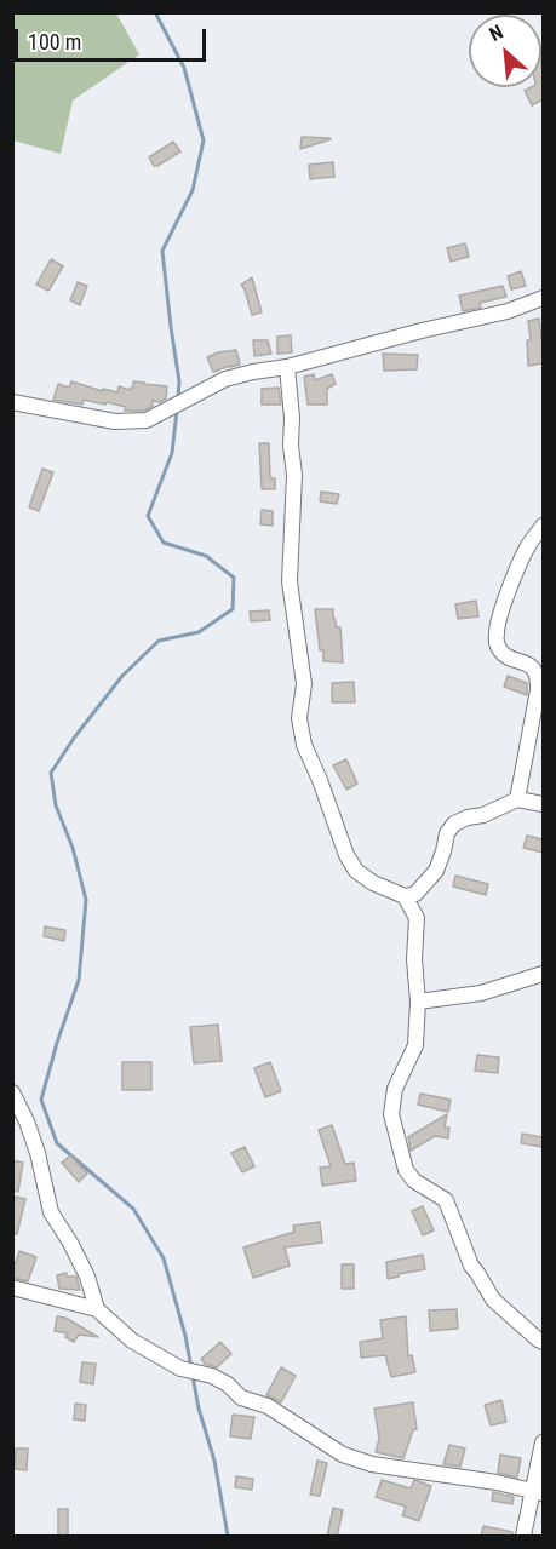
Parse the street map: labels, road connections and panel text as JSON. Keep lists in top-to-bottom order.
{
  "scale_bar": "100 m",
  "north": "top left"
}
